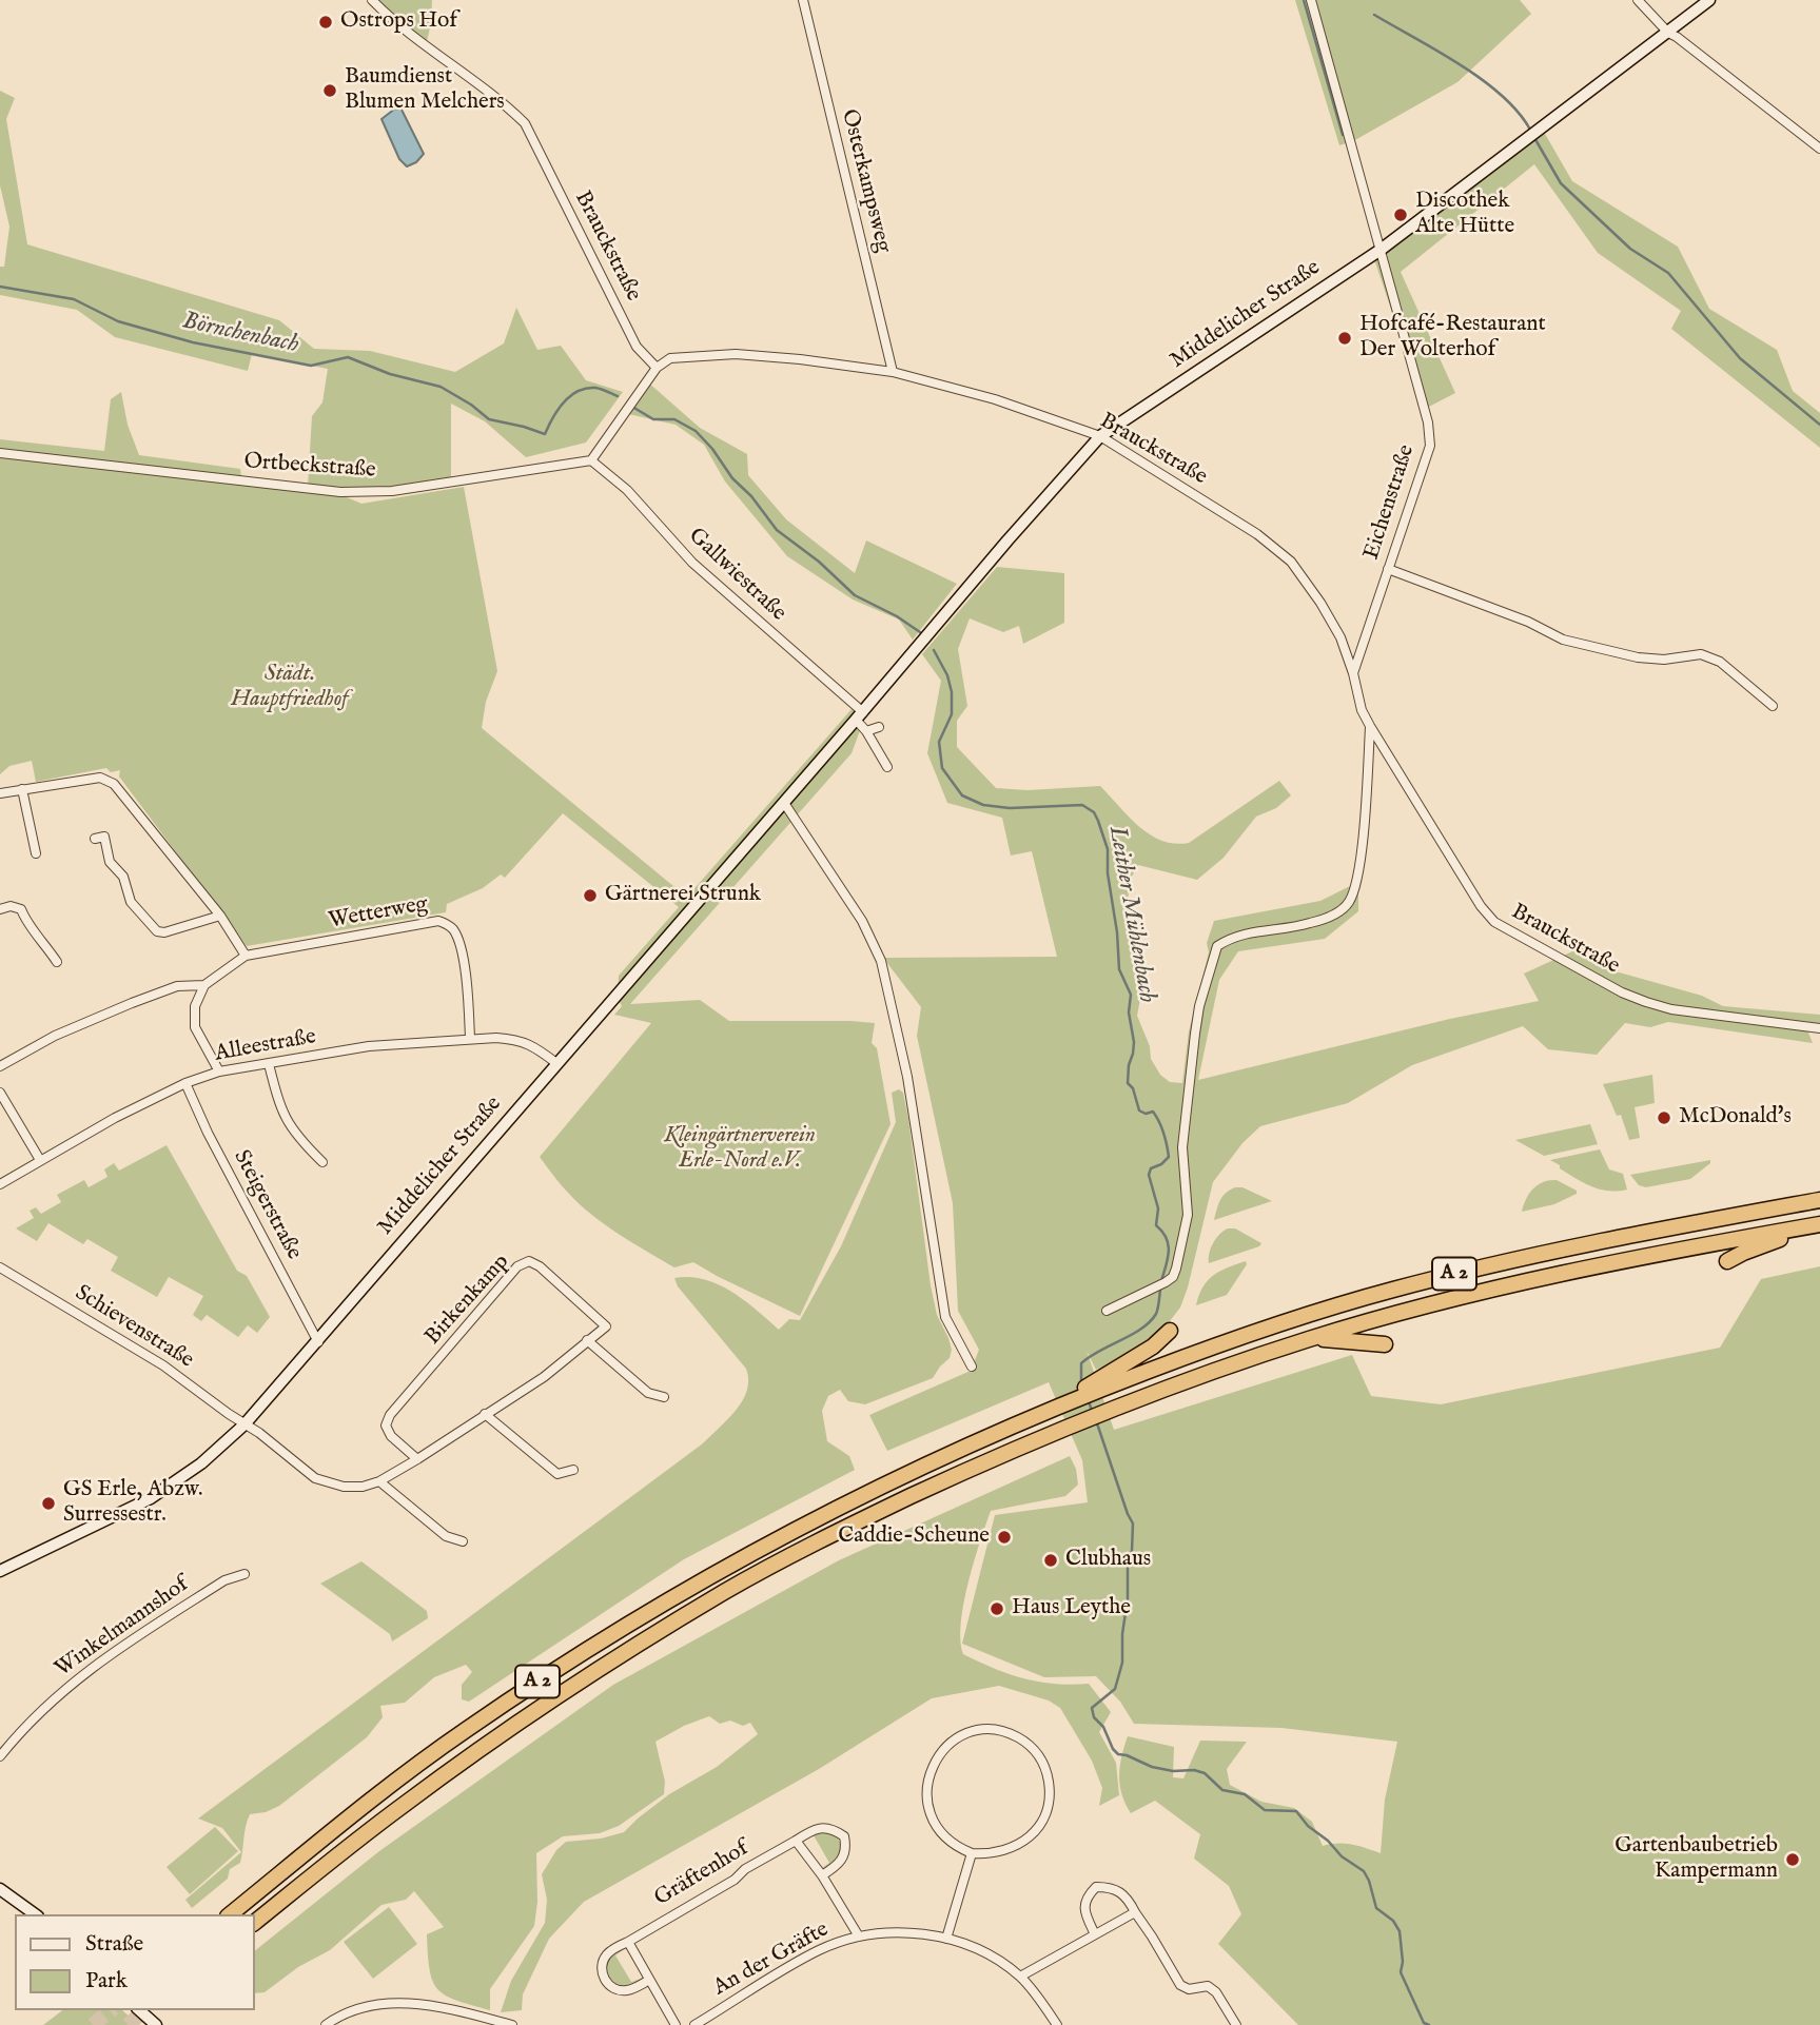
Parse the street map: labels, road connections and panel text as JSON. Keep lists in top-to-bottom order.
{
  "streets": {
    "highway": ["A 2"],
    "street": [
      "Osterkampsweg",
      "Brauckstraße",
      "Middelicher Straße",
      "Ortbeckstraße",
      "Eichenstraße",
      "Gallwiestraße",
      "Wetterweg",
      "Alleestraße",
      "Steigerstraße",
      "Birkenkamp",
      "Schievenstraße",
      "Winkelmannshof",
      "Gräftenhof",
      "An der Gräfte"
    ]
  },
  "crossings": [
    ["Osterkampsweg", "Brauckstraße"],
    ["Brauckstraße", "Middelicher Straße"],
    ["Brauckstraße", "Eichenstraße"],
    ["Middelicher Straße", "Eichenstraße"],
    ["Middelicher Straße", "Gallwiestraße"],
    ["Middelicher Straße", "Alleestraße"],
    ["Middelicher Straße", "Steigerstraße"],
    ["Middelicher Straße", "Birkenkamp"],
    ["Middelicher Straße", "Schievenstraße"],
    ["Ortbeckstraße", "Gallwiestraße"],
    ["Wetterweg", "Alleestraße"],
    ["Alleestraße", "Steigerstraße"],
    ["Birkenkamp", "Schievenstraße"]
  ],
  "water": ["Börnchenbach", "Leither Mühlenbach"],
  "parks": ["Städt. Hauptfriedhof", "Kleingärtnerverein Erle-Nord e.V."],
  "places": [
    "Ostrops Hof",
    "Baumdienst Blumen Melchers",
    "Discothek Alte Hütte",
    "Hofcafé-Restaurant Der Wolterhof",
    "Gärtnerei Strunk",
    "McDonald's",
    "GS Erle, Abzw. Surressestr.",
    "Caddie-Scheune",
    "Clubhaus",
    "Haus Leythe",
    "Gartenbaubetrieb Kampermann"
  ],
  "legend": ["Straße", "Park"]
}
